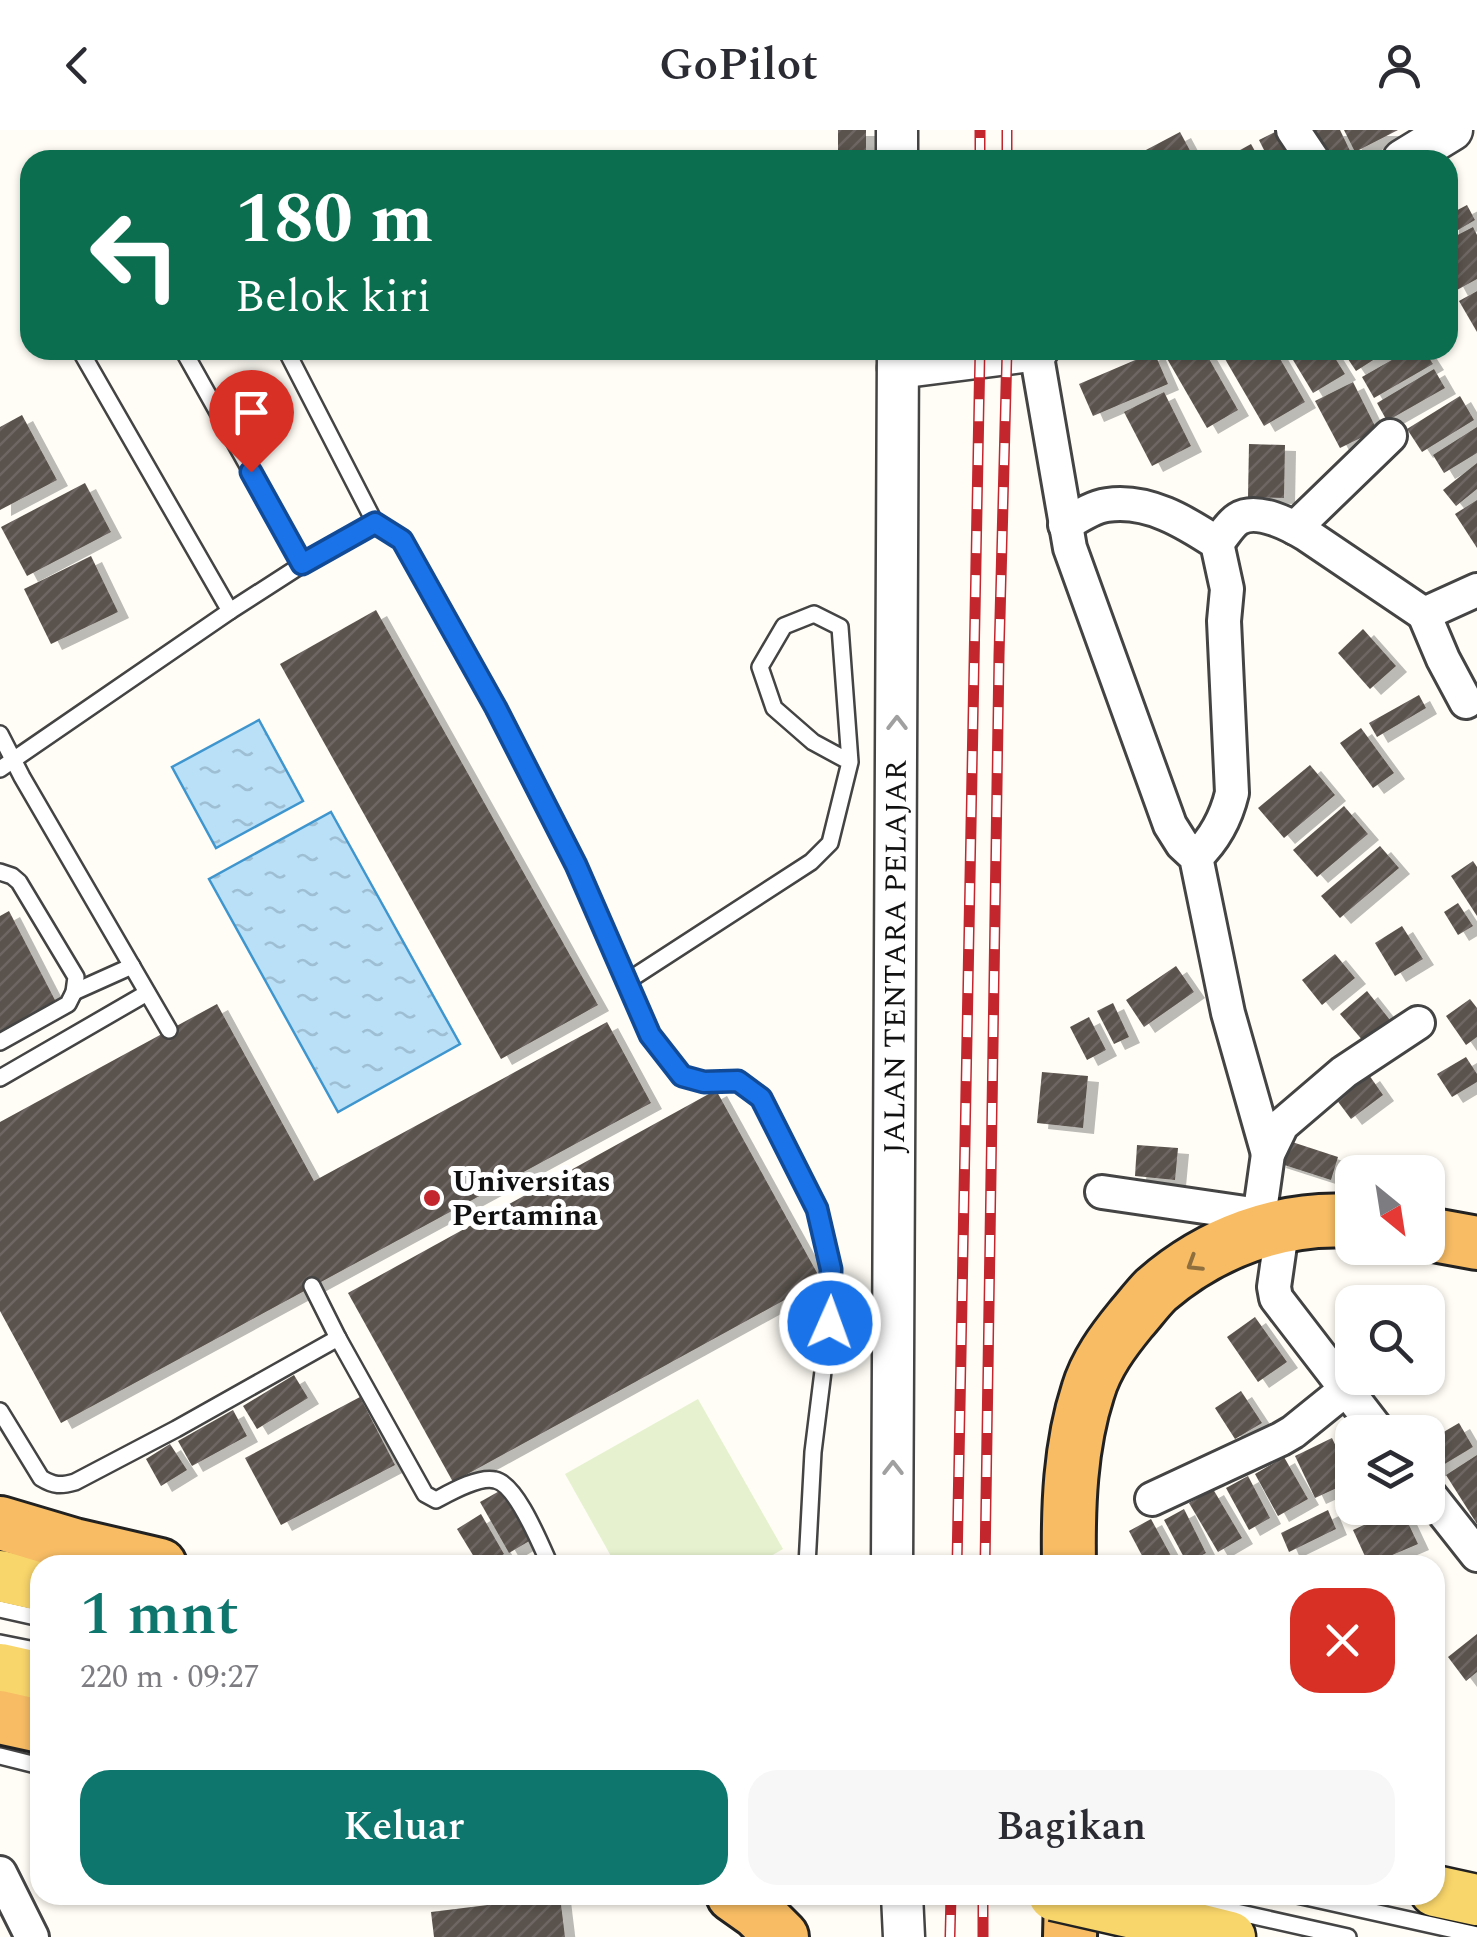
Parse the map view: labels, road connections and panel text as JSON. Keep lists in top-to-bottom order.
{
  "streets": {
    "street": ["JALAN TENTARA PELAJAR"]
  },
  "places": ["Universitas Pertamina"],
  "north": "bottom right",
  "page": {
    "header": "GoPilot",
    "turn": ["180 m", "Belok kiri"],
    "heading": ["1 mnt", "220 m · 09:27"],
    "buttons": ["Keluar", "Bagikan"]
  }
}
